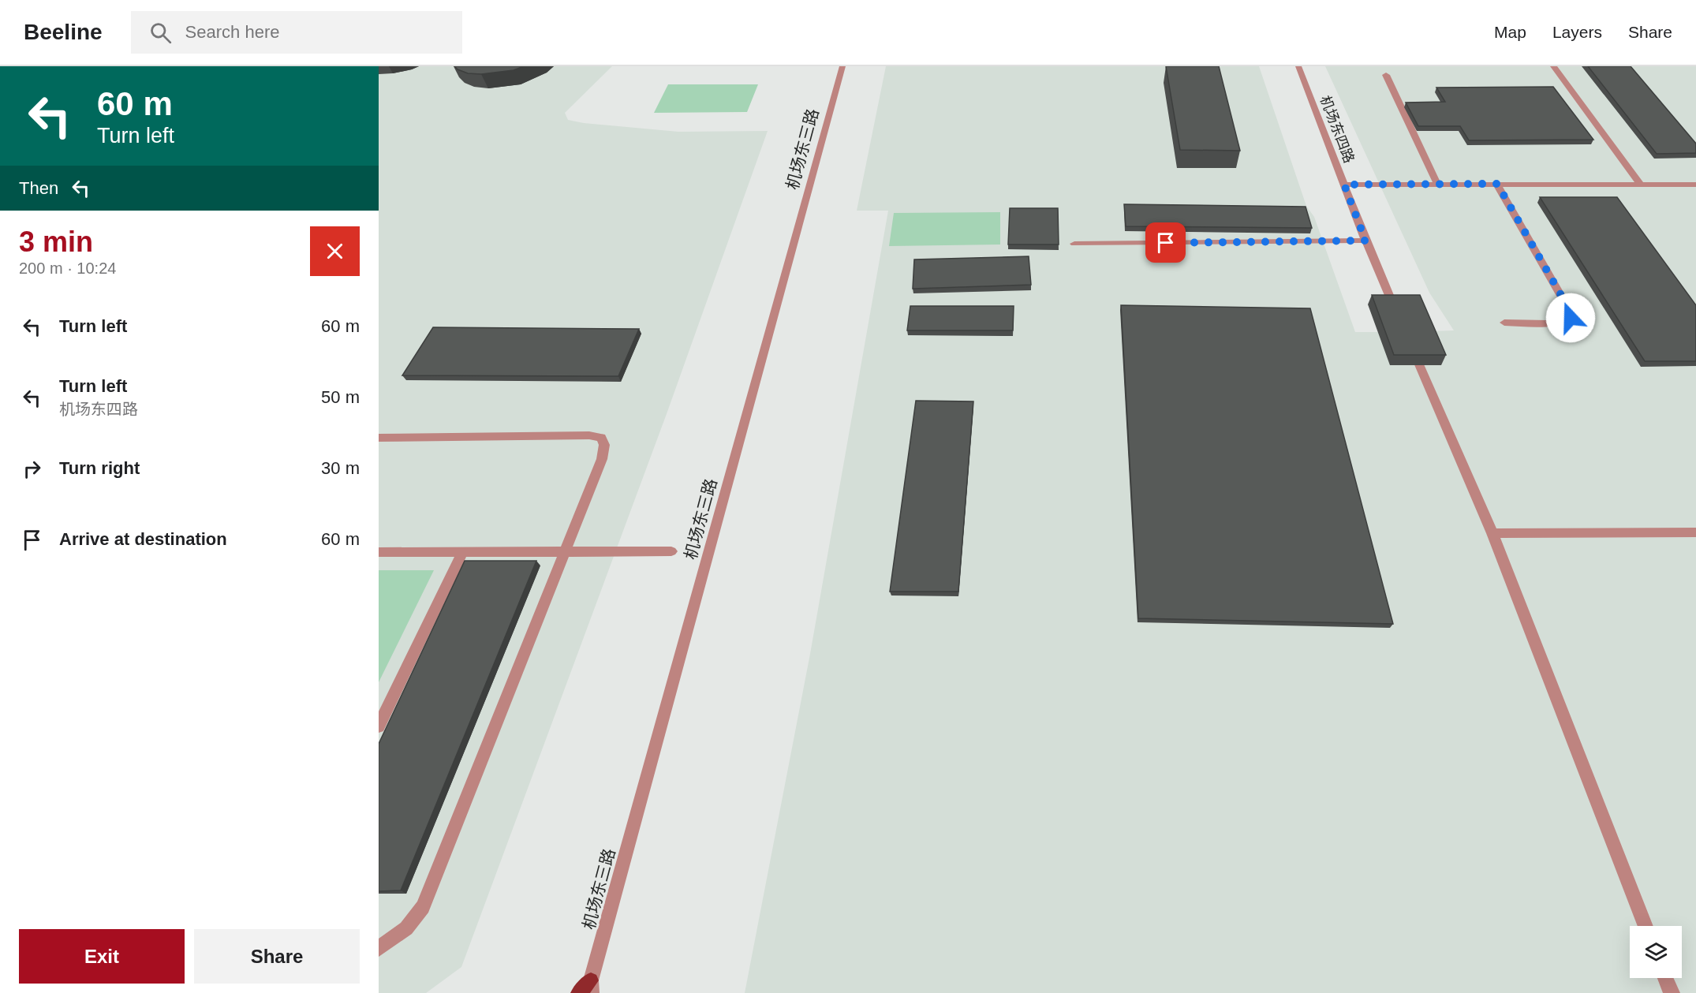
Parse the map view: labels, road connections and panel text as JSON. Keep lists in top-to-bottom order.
{
  "streets": {
    "street": ["机场东四路", "机场东三路"]
  },
  "page": {
    "header": "Beeline",
    "search": "Search here",
    "nav": ["Map", "Layers", "Share"],
    "turn": ["60 m", "Turn left"],
    "then": "Then",
    "heading": ["3 min", "200 m · 10:24"],
    "list": [
      {
        "name": "Turn left",
        "value": "60 m"
      },
      {
        "name": "Turn left",
        "note": "机场东四路",
        "value": "50 m"
      },
      {
        "name": "Turn right",
        "value": "30 m"
      },
      {
        "name": "Arrive at destination",
        "value": "60 m"
      }
    ],
    "buttons": ["Exit", "Share"]
  }
}
